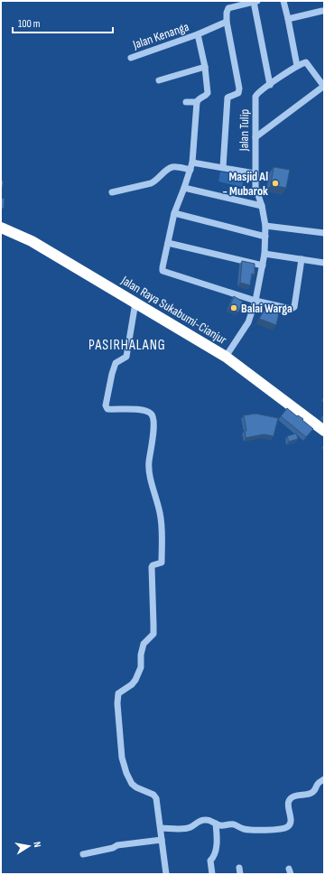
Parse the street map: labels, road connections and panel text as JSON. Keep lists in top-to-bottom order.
{
  "streets": {
    "highway": ["Jalan Raya Sukabumi-Cianjur"],
    "street": ["Jalan Kenanga", "Jalan Tulip"]
  },
  "crossings": [
    ["Jalan Tulip", "Jalan Raya Sukabumi-Cianjur"]
  ],
  "districts": ["PASIRHALANG"],
  "places": ["Masjid Al - Mubarok", "Balai Warga"],
  "scale_bar": "100 m",
  "north": "right"
}
